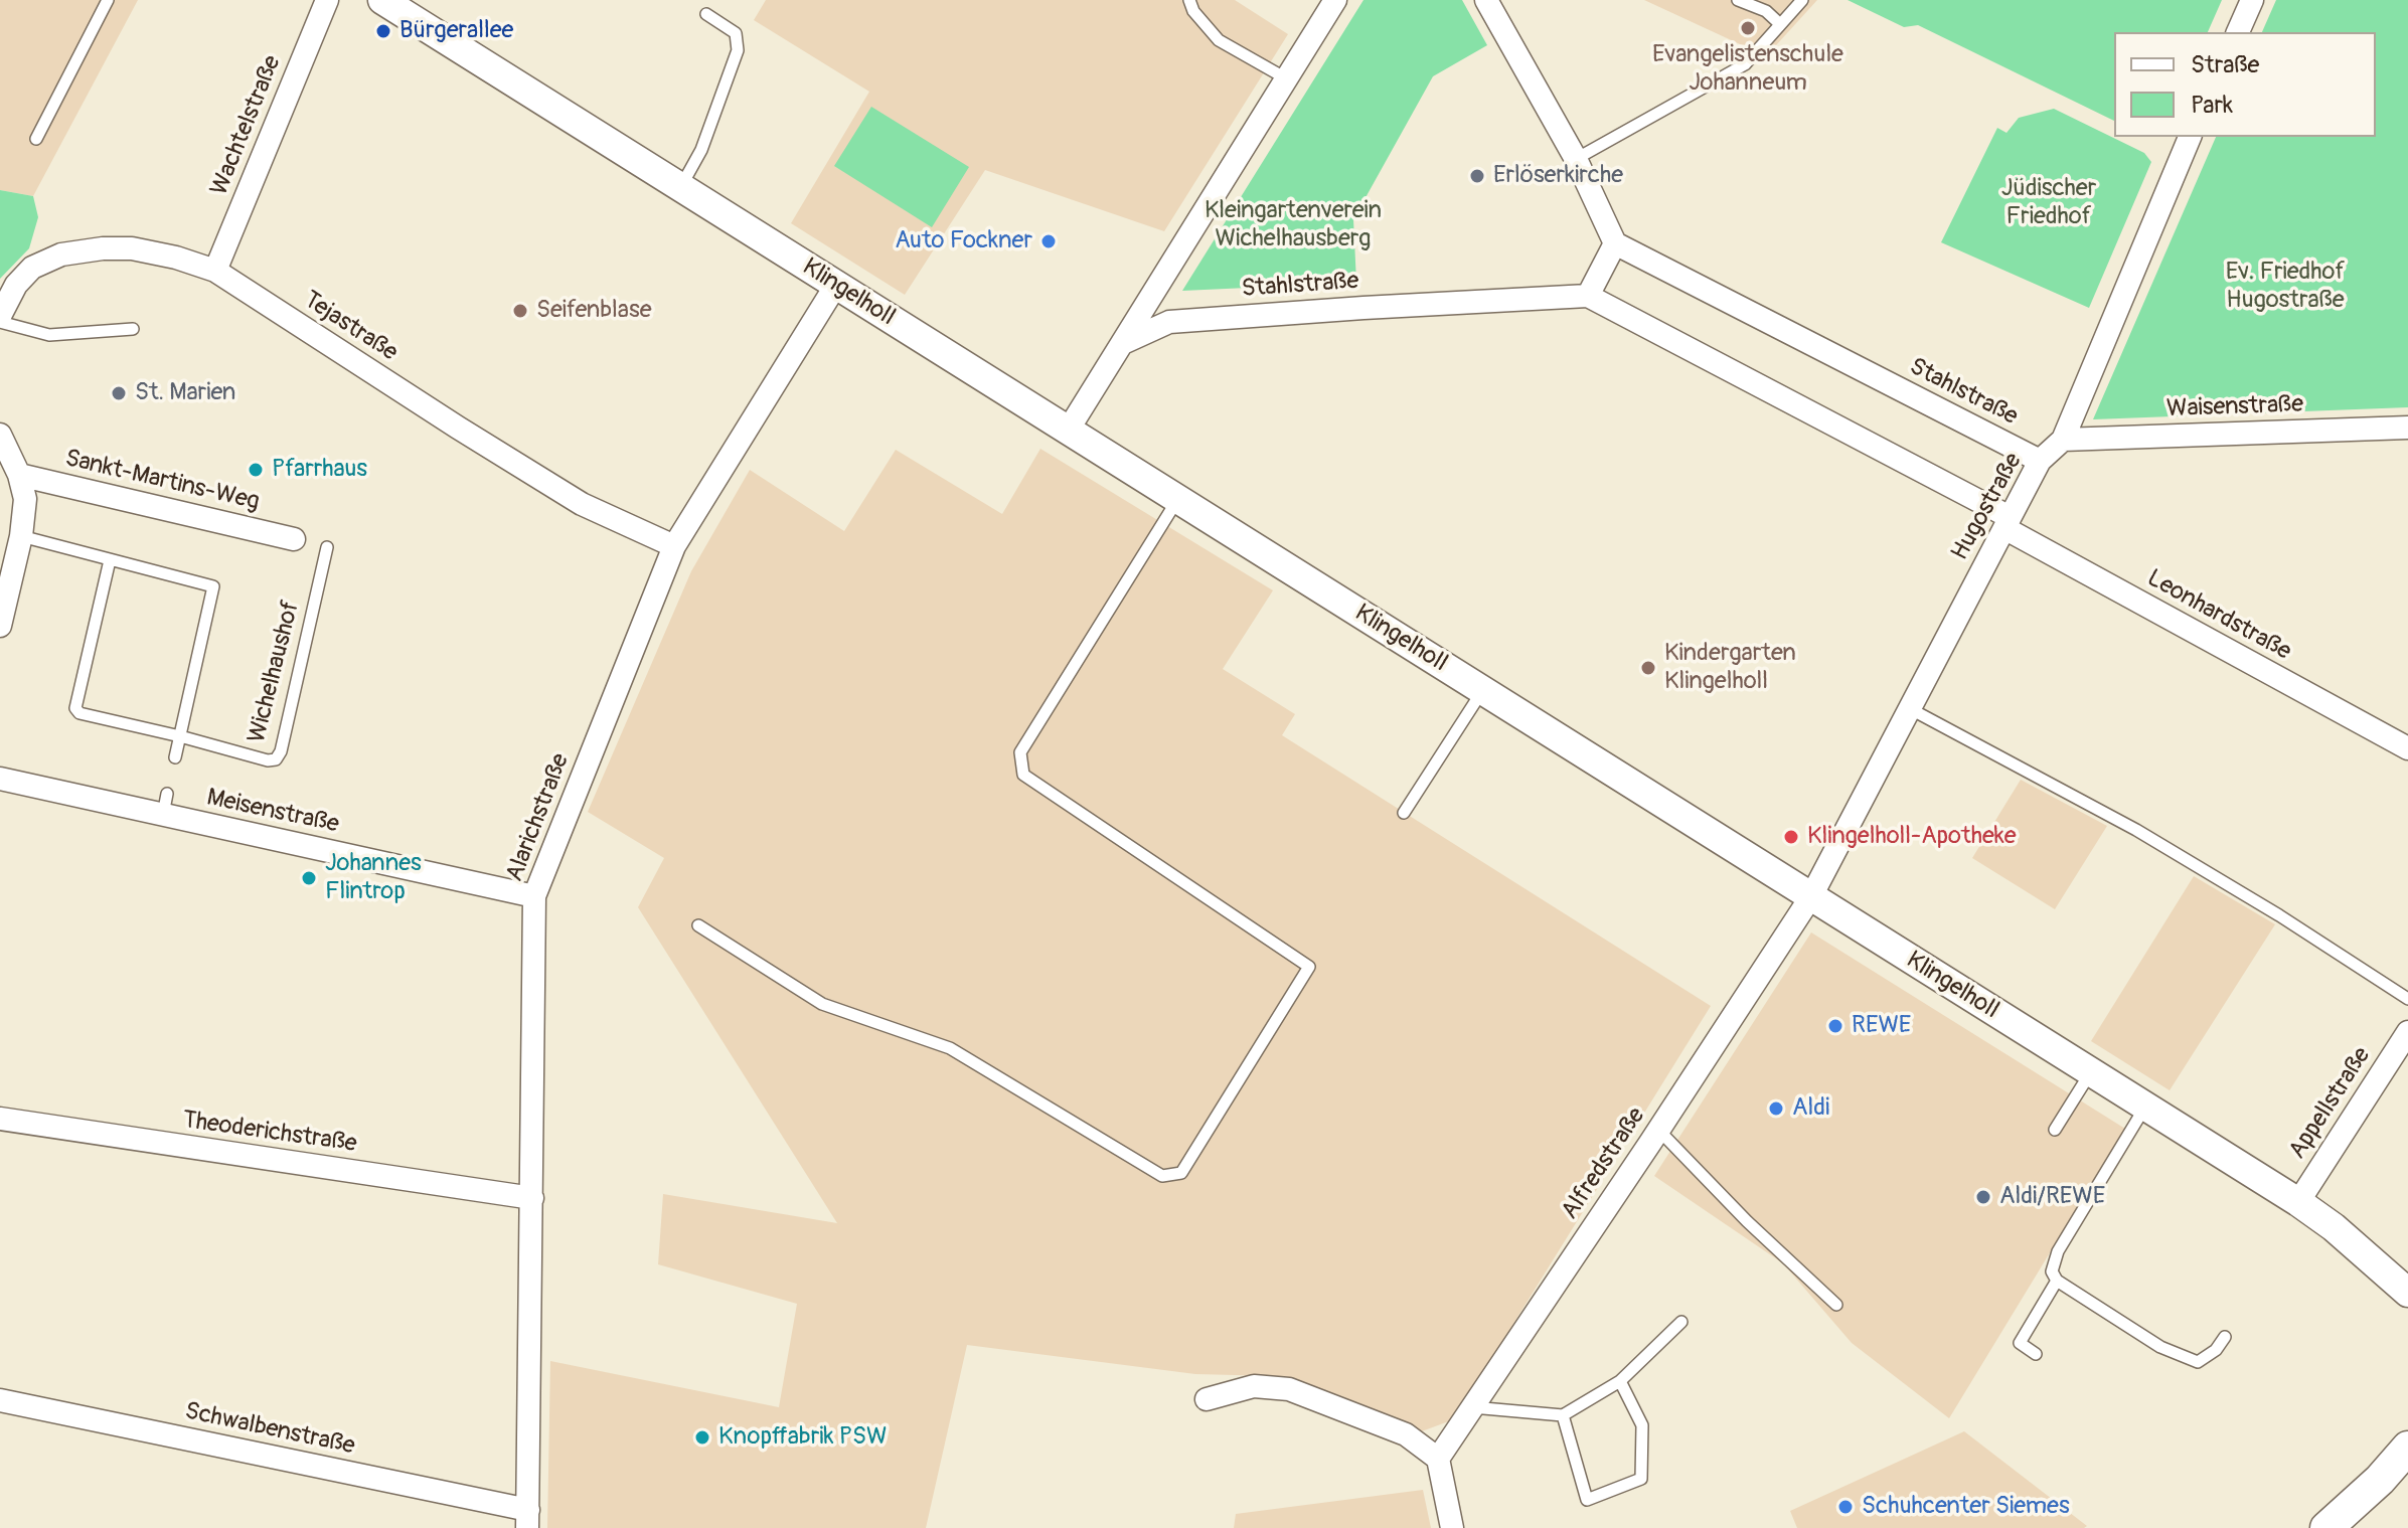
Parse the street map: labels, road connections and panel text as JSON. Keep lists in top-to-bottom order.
{
  "streets": {
    "street": [
      "Wachtelstraße",
      "Stahlstraße",
      "Klingelholl",
      "Tejastraße",
      "Waisenstraße",
      "Sankt-Martins-Weg",
      "Hugostraße",
      "Leonhardstraße",
      "Meisenstraße",
      "Alarichstraße",
      "Appellstraße",
      "Theoderichstraße",
      "Alfredstraße",
      "Schwalbenstraße"
    ],
    "lane": ["Wichelhaushof"]
  },
  "crossings": [
    ["Wachtelstraße", "Tejastraße"],
    ["Stahlstraße", "Hugostraße"],
    ["Klingelholl", "Hugostraße"],
    ["Klingelholl", "Alarichstraße"],
    ["Klingelholl", "Appellstraße"],
    ["Klingelholl", "Alfredstraße"],
    ["Tejastraße", "Alarichstraße"],
    ["Waisenstraße", "Hugostraße"],
    ["Hugostraße", "Leonhardstraße"],
    ["Hugostraße", "Alfredstraße"],
    ["Meisenstraße", "Alarichstraße"],
    ["Alarichstraße", "Theoderichstraße"],
    ["Alarichstraße", "Schwalbenstraße"]
  ],
  "parks": ["Jüdischer Friedhof", "Kleingartenverein Wichelhausberg", "Ev. Friedhof Hugostraße"],
  "places": [
    "Evangelistenschule Johanneum",
    "Bürgerallee",
    "Erlöserkirche",
    "Auto Fockner",
    "Seifenblase",
    "St. Marien",
    "Pfarrhaus",
    "Kindergarten Klingelholl",
    "Klingelholl-Apotheke",
    "Johannes Flintrop",
    "REWE",
    "Aldi",
    "Aldi/REWE",
    "Knopffabrik PSW",
    "Schuhcenter Siemes"
  ],
  "legend": ["Straße", "Park"]
}
